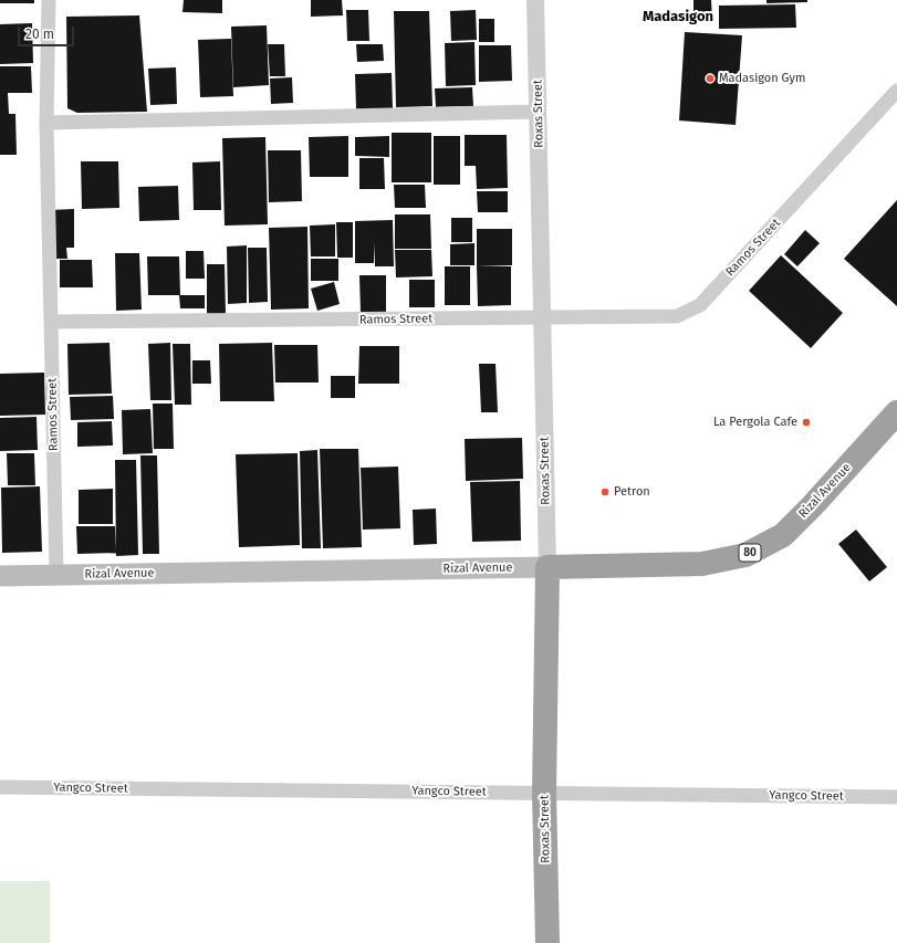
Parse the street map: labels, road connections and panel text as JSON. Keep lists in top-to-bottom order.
{
  "streets": {
    "highway": ["Roxas Street", "Rizal Avenue", "80"],
    "street": ["Ramos Street", "Yangco Street"]
  },
  "crossings": [
    ["Roxas Street", "Ramos Street"],
    ["Roxas Street", "Rizal Avenue"],
    ["Roxas Street", "Yangco Street"],
    ["Ramos Street", "Rizal Avenue"]
  ],
  "districts": ["Madasigon"],
  "places": ["Madasigon Gym", "La Pergola Cafe", "Petron"],
  "scale_bar": "20 m"
}
